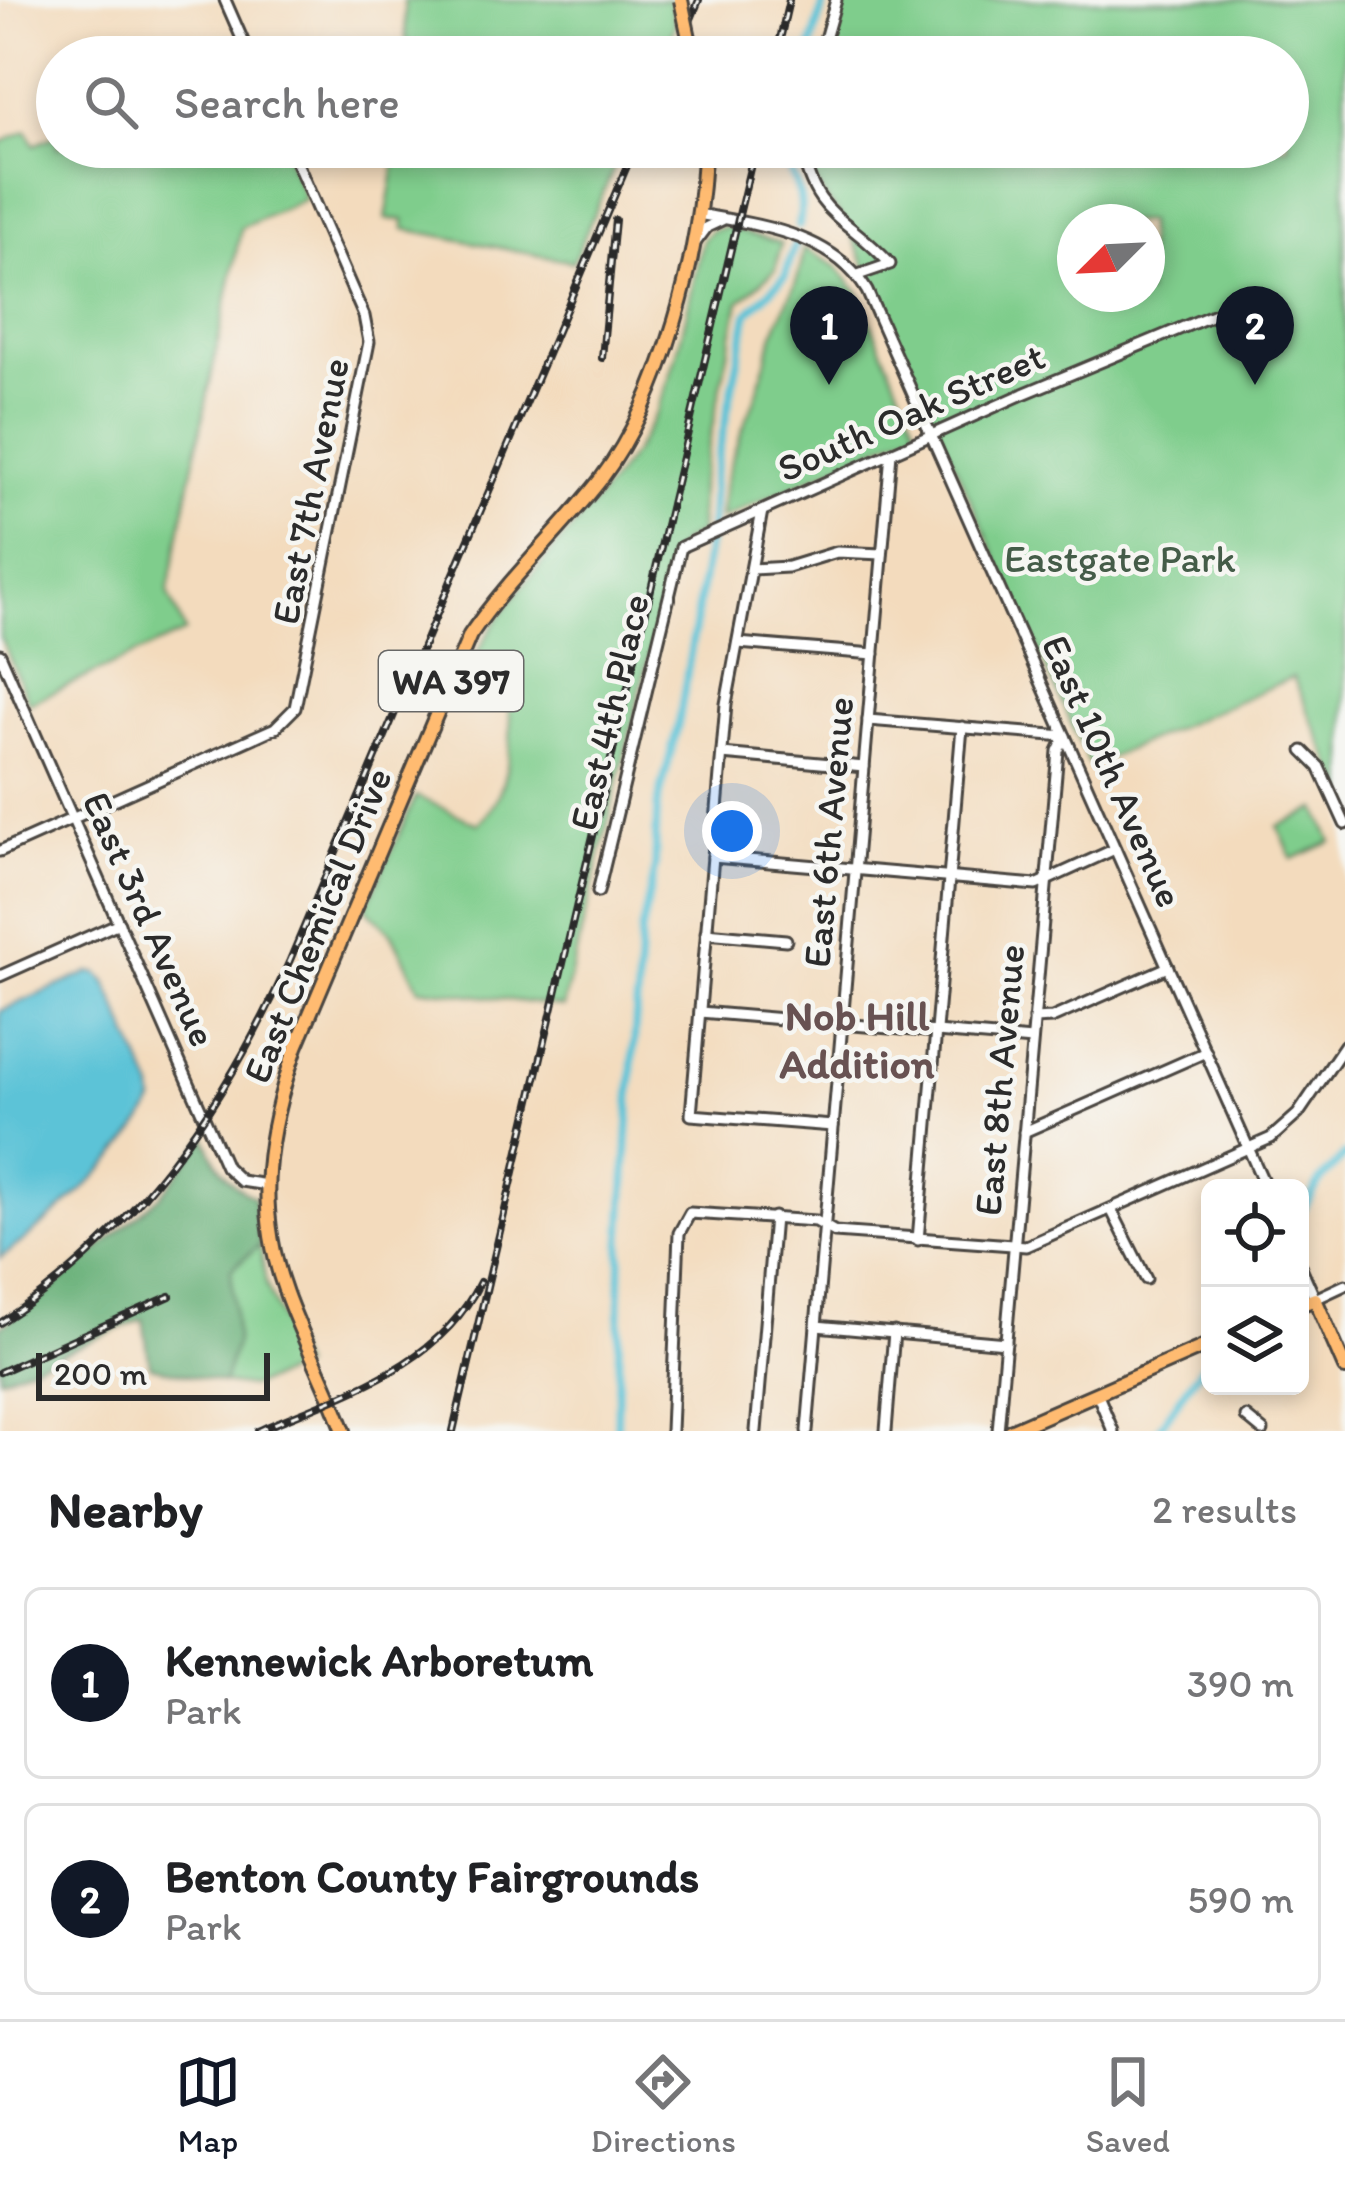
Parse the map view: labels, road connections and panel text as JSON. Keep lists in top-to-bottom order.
{
  "streets": {
    "main road": ["WA 397", "East Chemical Drive"],
    "street": [
      "South Oak Street",
      "East 7th Avenue",
      "East 4th Place",
      "East 10th Avenue",
      "East 6th Avenue",
      "East 3rd Avenue",
      "East 8th Avenue"
    ]
  },
  "crossings": [
    ["South Oak Street", "East 4th Place"],
    ["South Oak Street", "East 10th Avenue"],
    ["South Oak Street", "East 6th Avenue"],
    ["East 7th Avenue", "East 3rd Avenue"],
    ["East 10th Avenue", "East 8th Avenue"],
    ["East 3rd Avenue", "East Chemical Drive"]
  ],
  "districts": ["Nob Hill Addition"],
  "parks": ["Eastgate Park"],
  "scale_bar": "200 m",
  "north": "bottom left",
  "page": {
    "search": "Search here",
    "pins": ["1", "2"],
    "scale": "200 m",
    "heading": ["Nearby", "2 results"],
    "list": [
      {
        "mark": "1",
        "name": "Kennewick Arboretum",
        "note": "Park",
        "value": "390 m"
      },
      {
        "mark": "2",
        "name": "Benton County Fairgrounds",
        "note": "Park",
        "value": "590 m"
      }
    ],
    "nav": ["Map", "Directions", "Saved"]
  }
}
